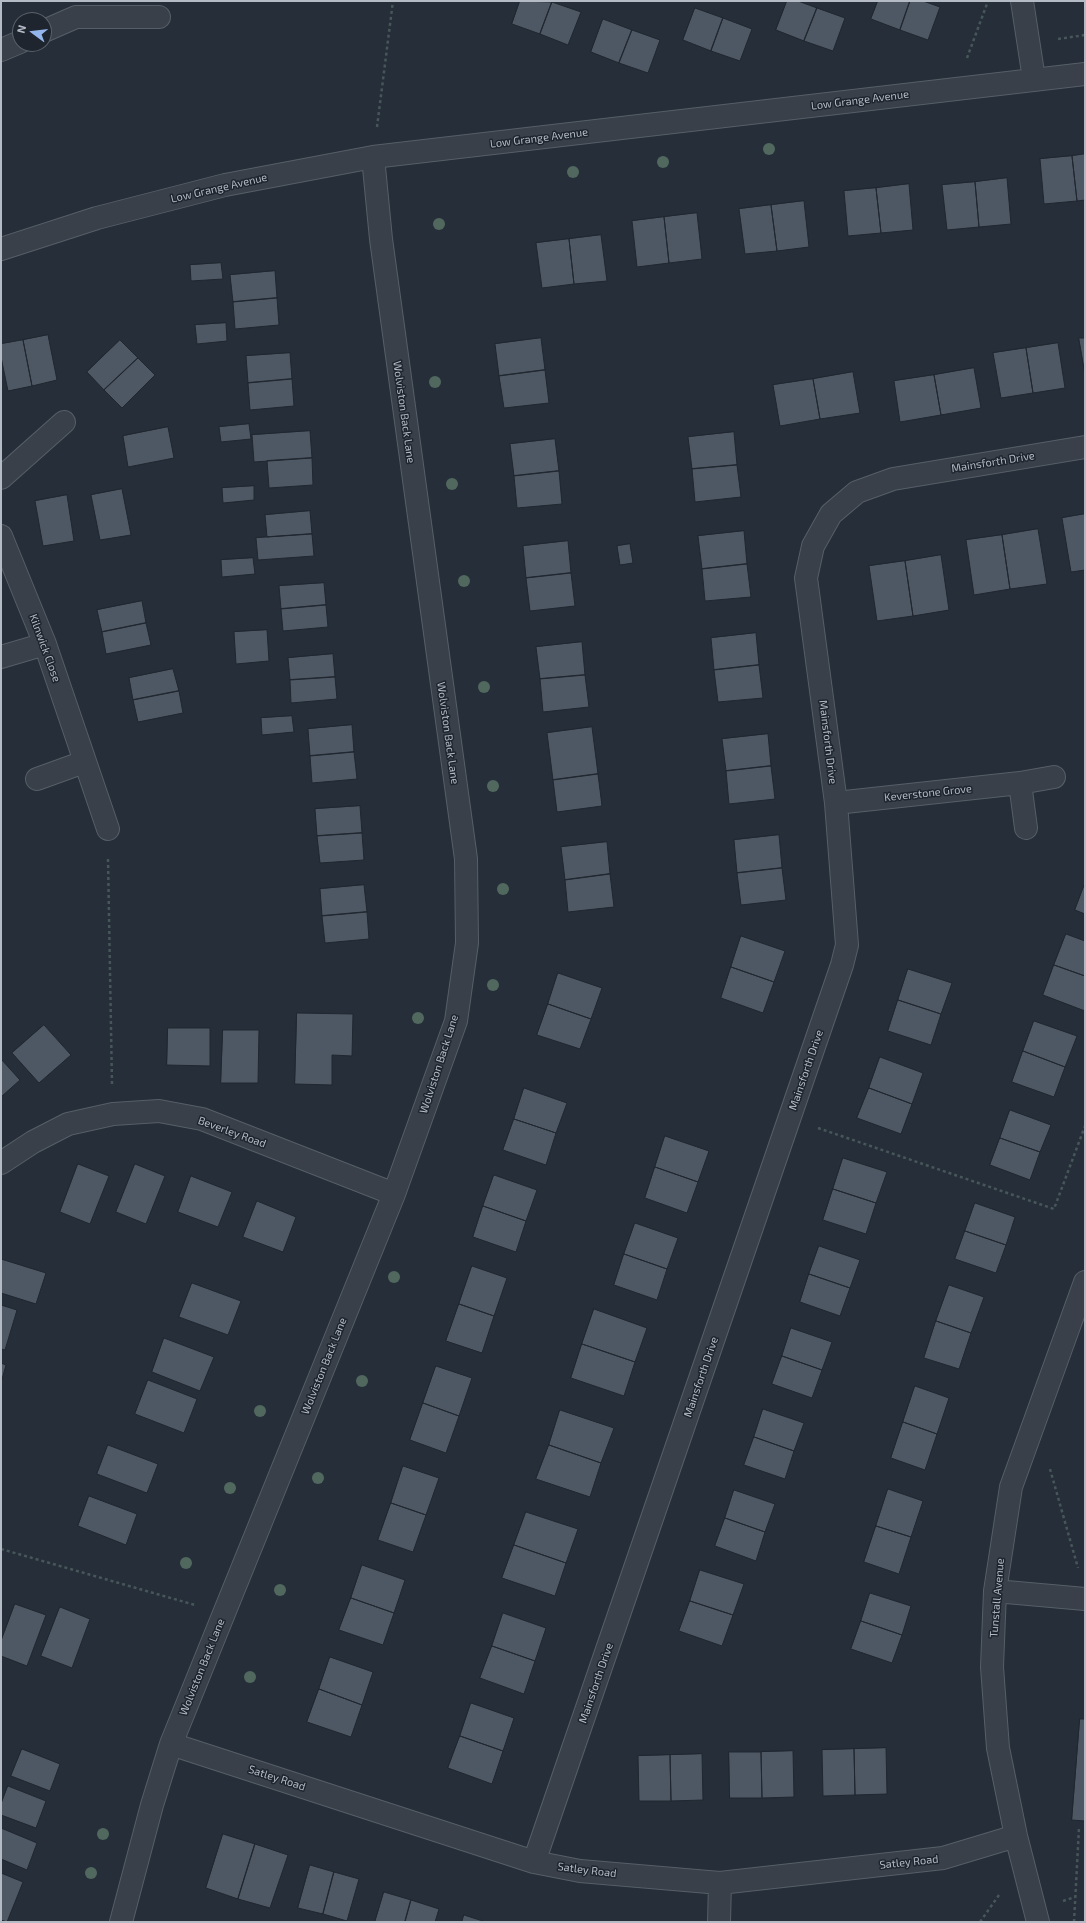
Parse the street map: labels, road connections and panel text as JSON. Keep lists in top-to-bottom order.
{
  "streets": {
    "street": [
      "Low Grange Avenue",
      "Wolviston Back Lane",
      "Mainsforth Drive",
      "Kilnwick Close",
      "Keverstone Grove",
      "Beverley Road",
      "Tunstall Avenue",
      "Satley Road"
    ]
  },
  "crossings": [
    ["Low Grange Avenue", "Wolviston Back Lane"],
    ["Wolviston Back Lane", "Beverley Road"],
    ["Wolviston Back Lane", "Satley Road"],
    ["Mainsforth Drive", "Keverstone Grove"],
    ["Mainsforth Drive", "Satley Road"],
    ["Tunstall Avenue", "Satley Road"]
  ],
  "north": "left"
}
